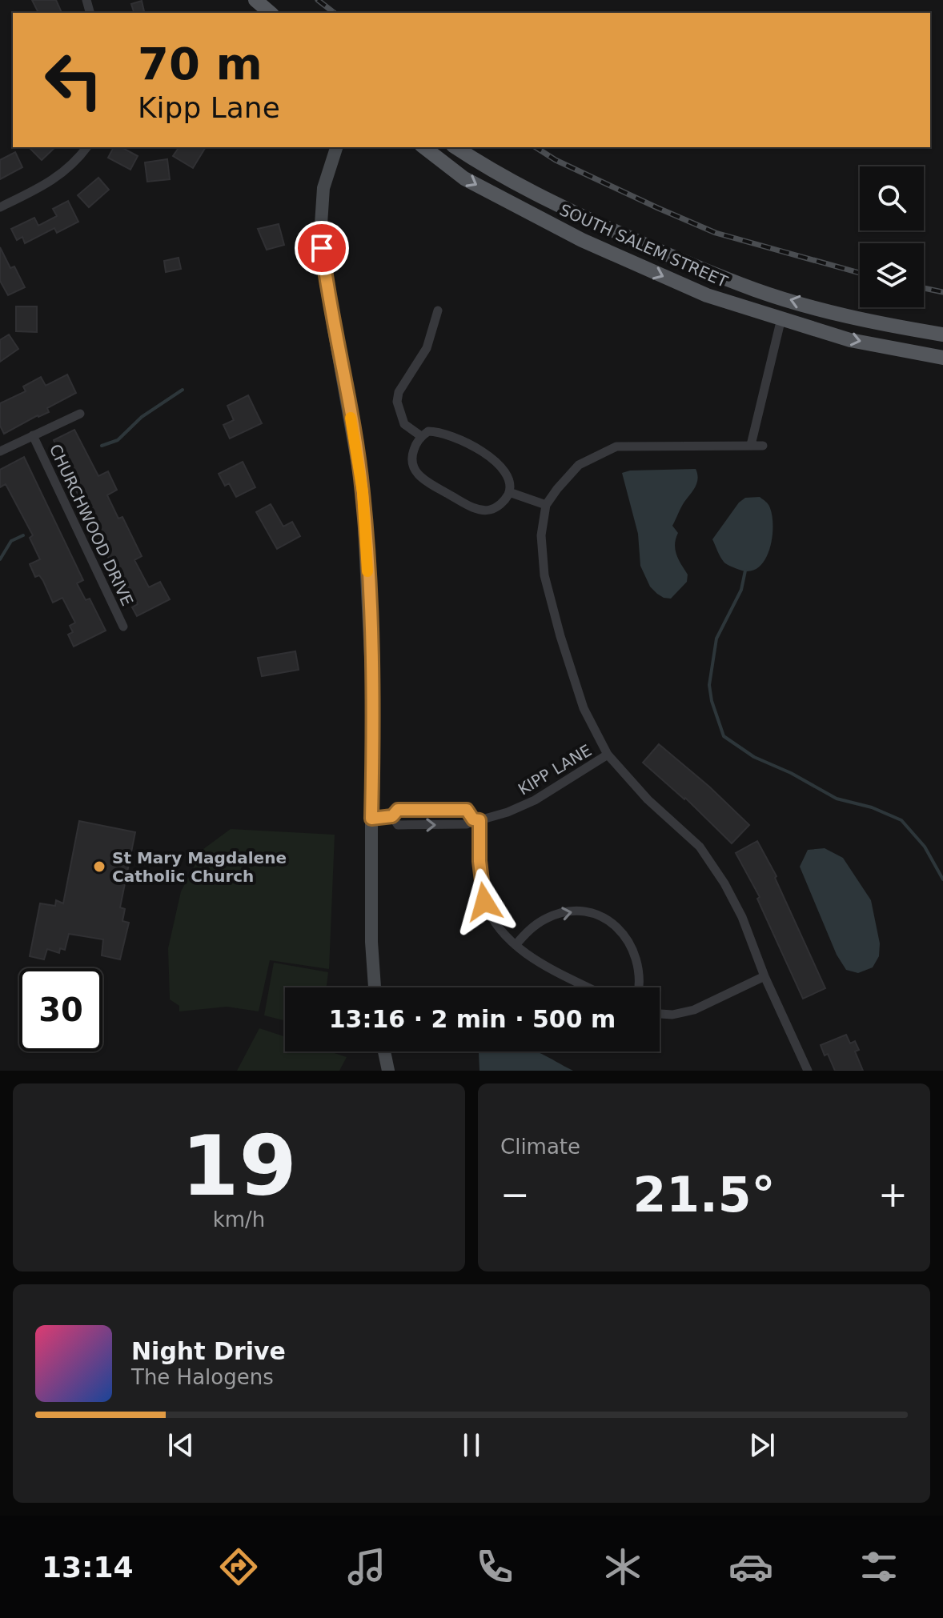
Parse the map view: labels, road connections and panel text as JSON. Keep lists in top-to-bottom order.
{
  "streets": {
    "main road": ["SOUTH SALEM STREET"],
    "street": ["CHURCHWOOD DRIVE", "KIPP LANE"]
  },
  "places": ["St Mary Magdalene Catholic Church"],
  "page": {
    "turn": ["70 m", "Kipp Lane"],
    "limit": "30",
    "trip": "13:16 · 2 min · 500 m",
    "tile": [
      ["19", "km/h"],
      "Climate"
    ],
    "heat": ["−", "21.5°", "+"],
    "song": ["Night Drive", "The Halogens"],
    "tabs": "13:14"
  }
}
